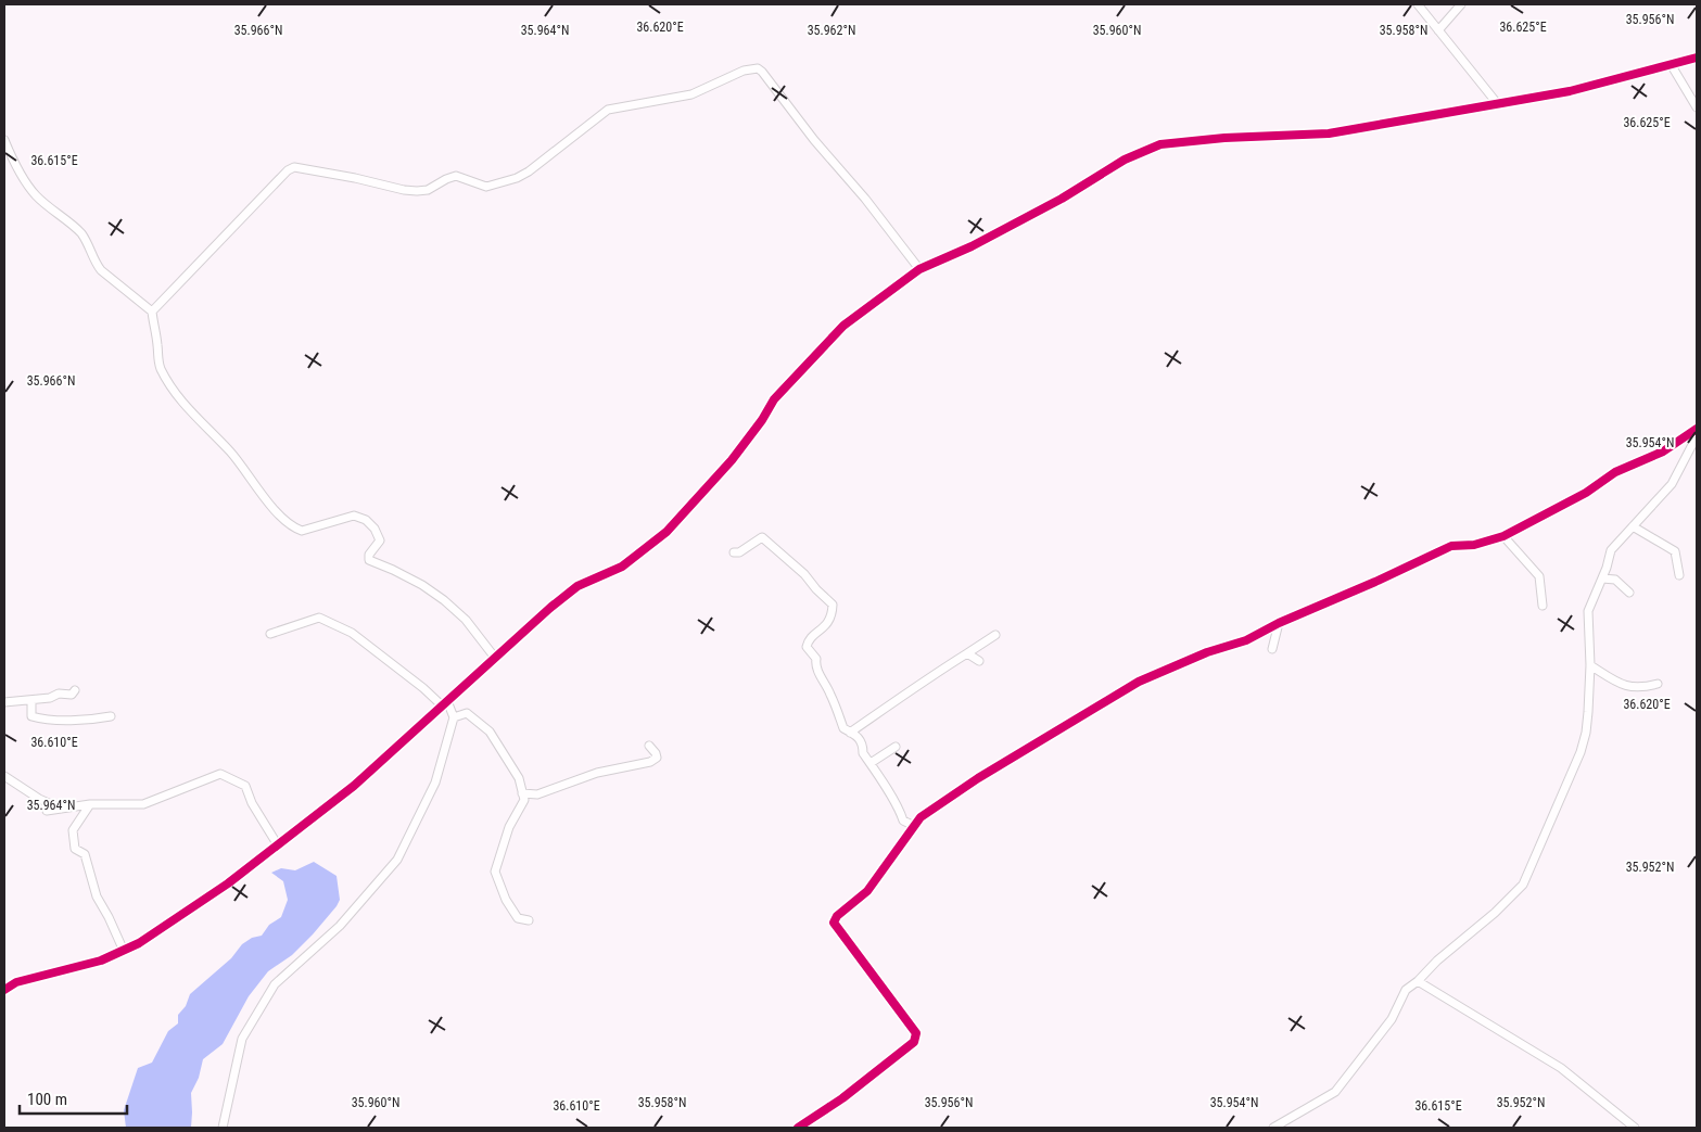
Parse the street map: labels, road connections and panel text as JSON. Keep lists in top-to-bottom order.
{
  "scale_bar": "100 m",
  "coordinates": [
    "35.956°N",
    "36.620°E",
    "36.625°E",
    "35.966°N",
    "35.964°N",
    "35.962°N",
    "35.960°N",
    "35.958°N",
    "36.615°E",
    "35.954°N",
    "36.610°E",
    "35.952°N"
  ]
}
